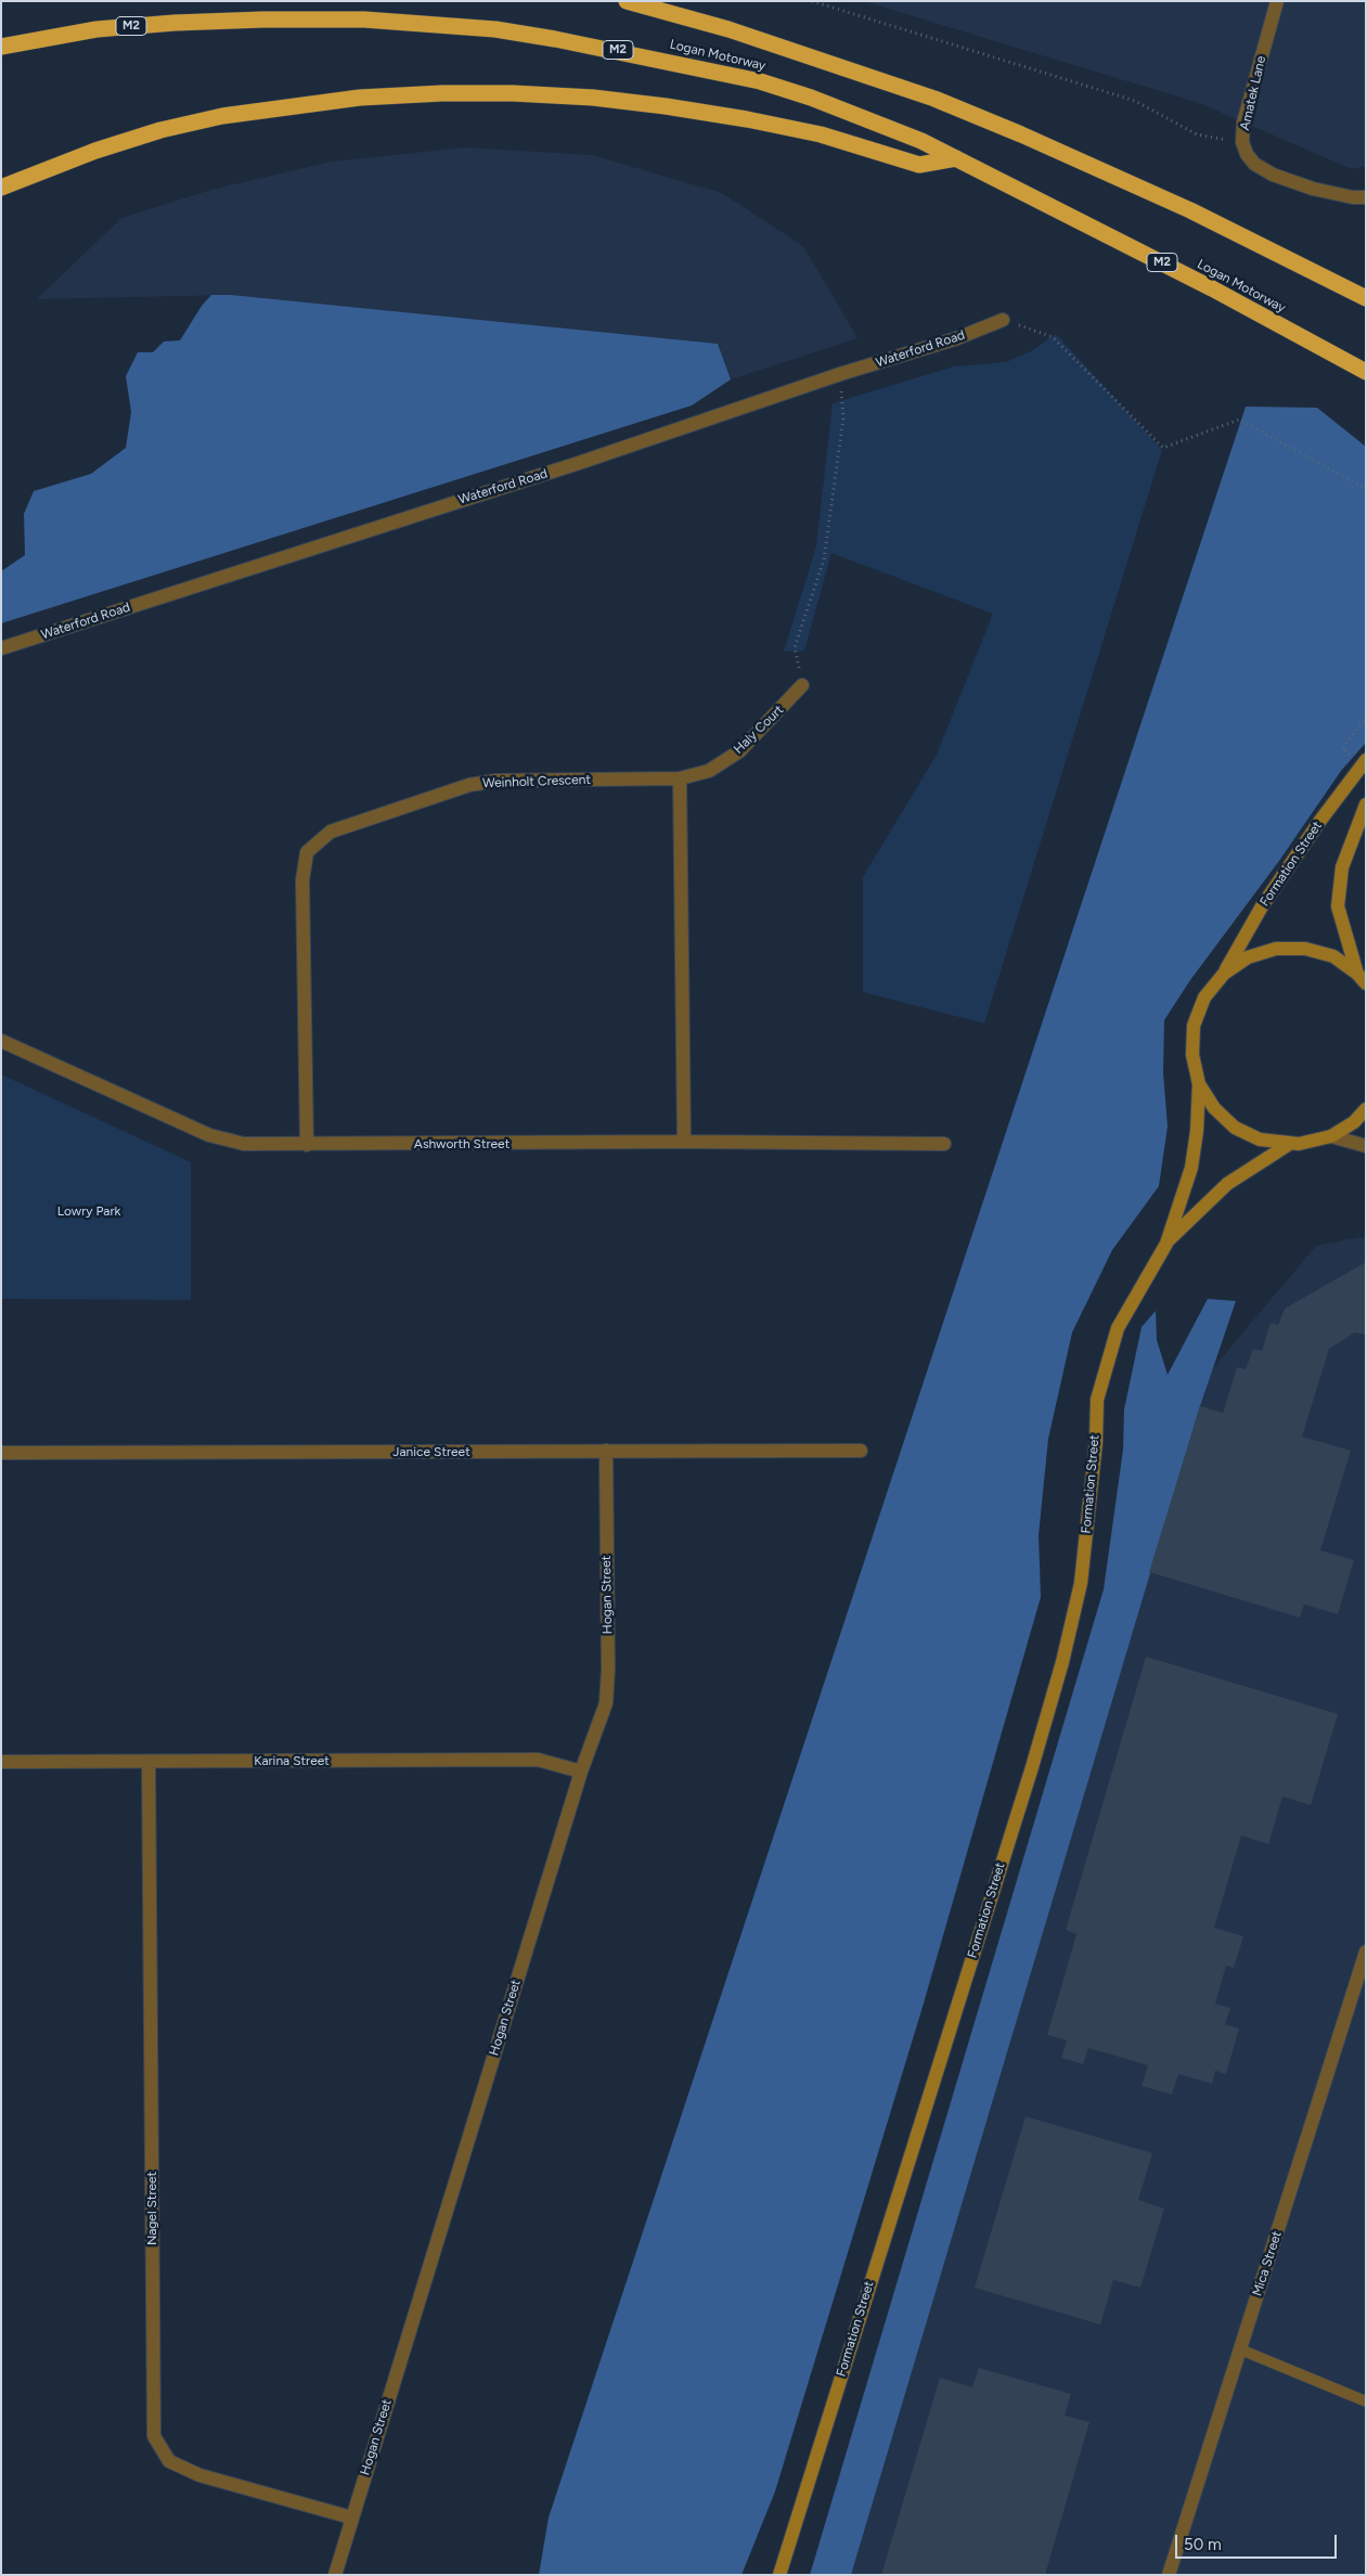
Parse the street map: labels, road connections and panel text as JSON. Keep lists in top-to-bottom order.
{
  "streets": {
    "highway": ["M2", "Logan Motorway"],
    "main road": ["Formation Street"],
    "street": [
      "Amatek Lane",
      "Waterford Road",
      "Haly Court",
      "Weinholt Crescent",
      "Ashworth Street",
      "Janice Street",
      "Hogan Street",
      "Karina Street",
      "Nagel Street",
      "Mica Street"
    ]
  },
  "crossings": [
    ["Haly Court", "Weinholt Crescent"],
    ["Weinholt Crescent", "Ashworth Street"],
    ["Janice Street", "Hogan Street"],
    ["Hogan Street", "Karina Street"],
    ["Hogan Street", "Nagel Street"],
    ["Karina Street", "Nagel Street"]
  ],
  "parks": ["Lowry Park"],
  "scale_bar": "50 m"
}
